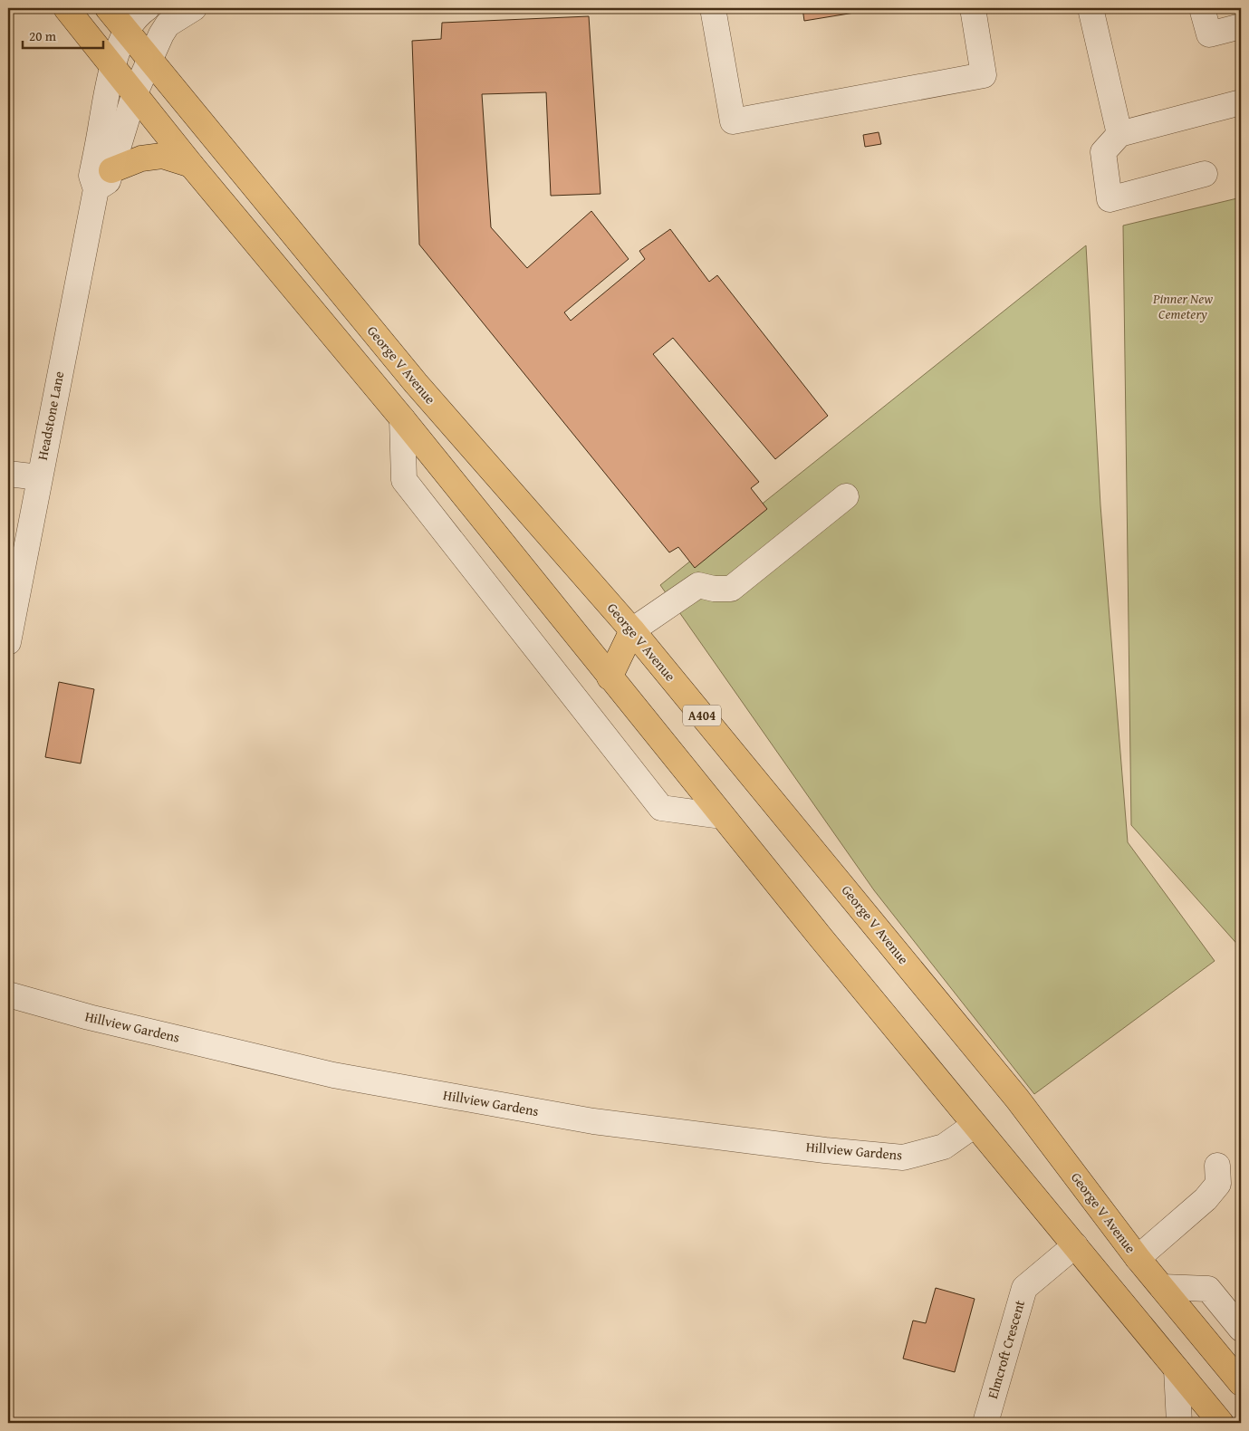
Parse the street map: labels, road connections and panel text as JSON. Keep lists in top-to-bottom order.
{
  "streets": {
    "main road": ["George V Avenue", "A404"],
    "street": ["Headstone Lane", "Hillview Gardens", "Elmcroft Crescent"]
  },
  "crossings": [
    ["George V Avenue", "Headstone Lane"]
  ],
  "parks": ["Pinner New Cemetery"],
  "scale_bar": "20 m"
}
